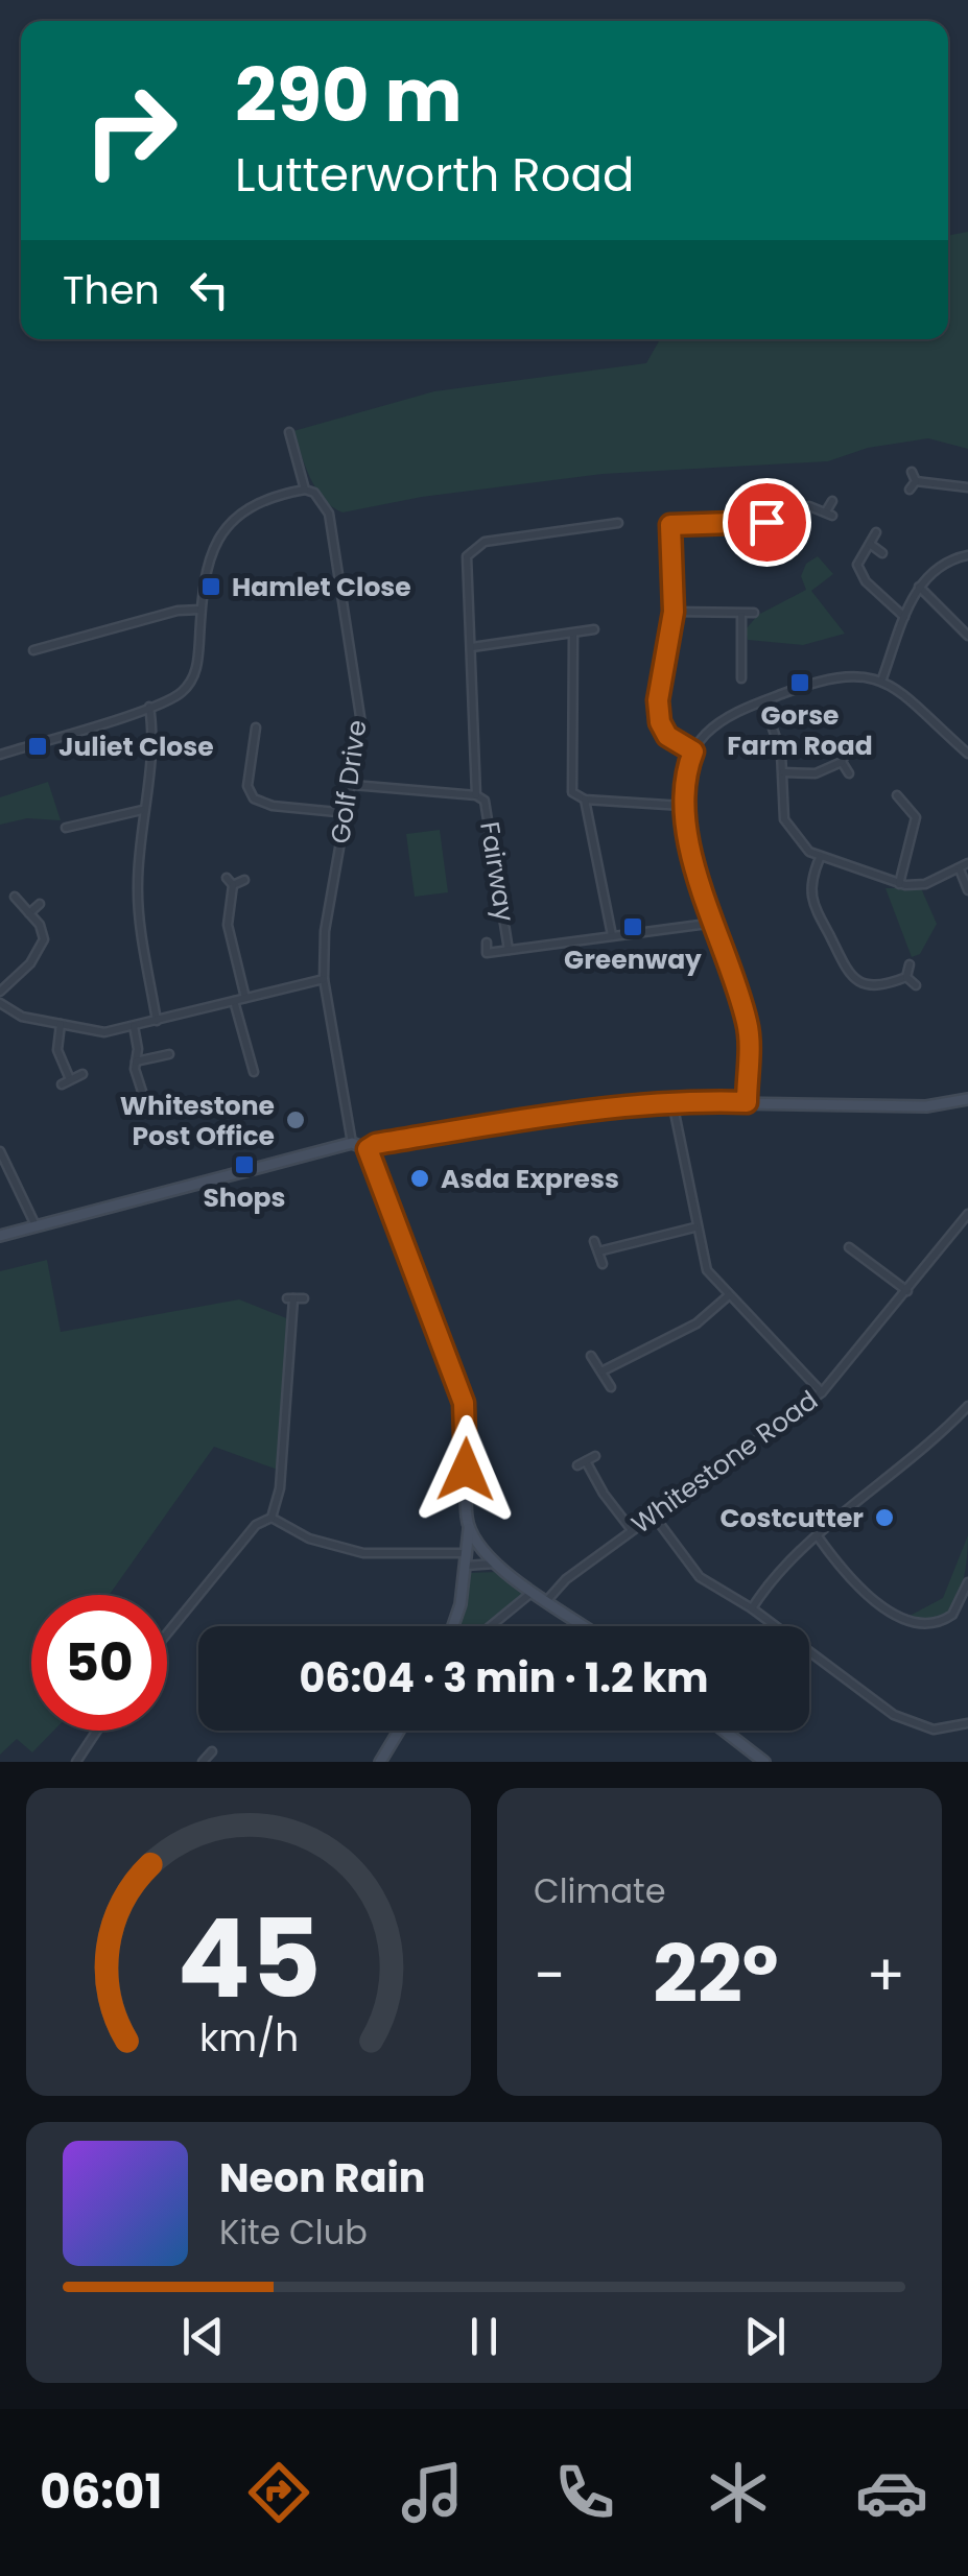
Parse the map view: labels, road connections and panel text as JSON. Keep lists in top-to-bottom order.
{
  "streets": {
    "street": ["Golf Drive", "Fairway", "Whitestone Road"]
  },
  "crossings": [
    ["Golf Drive", "Fairway"]
  ],
  "places": {
    "transit": [
      "Hamlet Close",
      "Gorse Farm Road",
      "Juliet Close",
      "Greenway",
      "Shops"
    ],
    "other": ["Whitestone Post Office", "Asda Express", "Costcutter"]
  },
  "page": {
    "turn": ["290 m", "Lutterworth Road"],
    "then": "Then",
    "limit": "50",
    "trip": "06:04 · 3 min · 1.2 km",
    "tile": "Climate",
    "heat": ["−", "22°", "+"],
    "song": ["Neon Rain", "Kite Club"],
    "tabs": "06:01",
    "gauge": ["45", "km/h"]
  }
}
